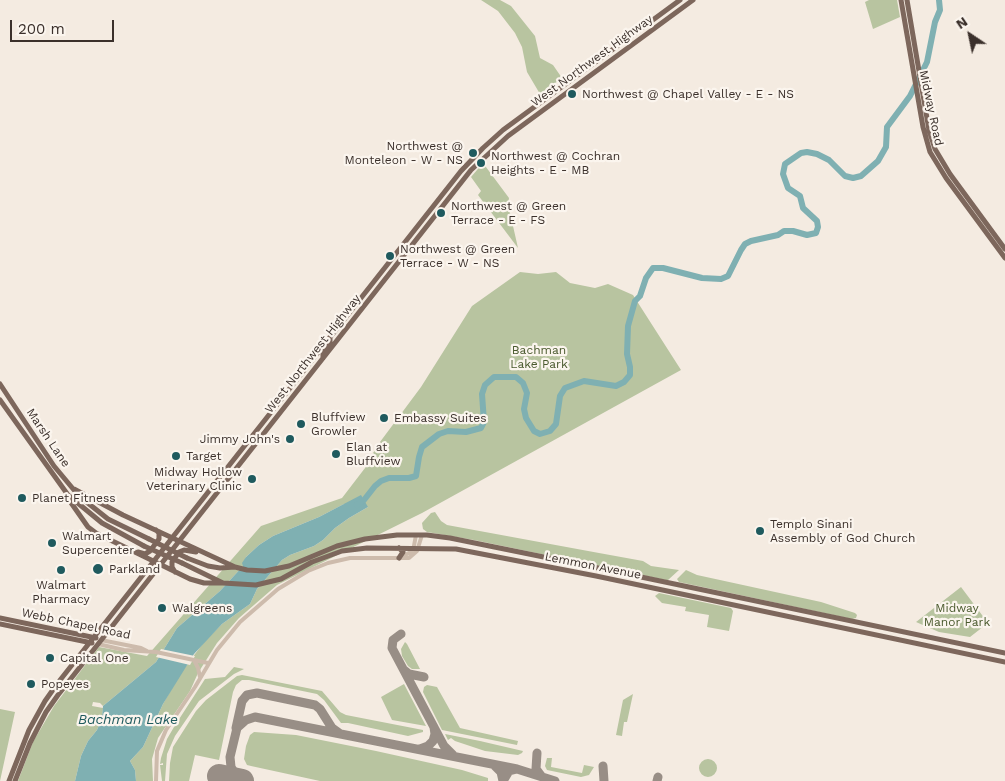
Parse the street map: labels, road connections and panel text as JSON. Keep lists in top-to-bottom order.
{
  "streets": {
    "main road": [
      "West Northwest Highway",
      "Midway Road",
      "Marsh Lane",
      "Lemmon Avenue",
      "Webb Chapel Road"
    ]
  },
  "crossings": [
    ["West Northwest Highway", "Webb Chapel Road"],
    ["Marsh Lane", "Lemmon Avenue"]
  ],
  "water": ["Bachman Lake"],
  "parks": ["Bachman Lake Park", "Midway Manor Park"],
  "places": [
    "Northwest @ Chapel Valley - E - NS",
    "Northwest @ Monteleon - W - NS",
    "Northwest @ Cochran Heights - E - MB",
    "Northwest @ Green Terrace - E - FS",
    "Northwest @ Green Terrace - W - NS",
    "Embassy Suites",
    "Bluffview Growler",
    "Jimmy John's",
    "Elan at Bluffview",
    "Target",
    "Midway Hollow Veterinary Clinic",
    "Planet Fitness",
    "Templo Sinani Assembly of God Church",
    "Walmart Supercenter",
    "Parkland",
    "Walmart Pharmacy",
    "Walgreens",
    "Capital One",
    "Popeyes"
  ],
  "scale_bar": "200 m",
  "north": "top left"
}
